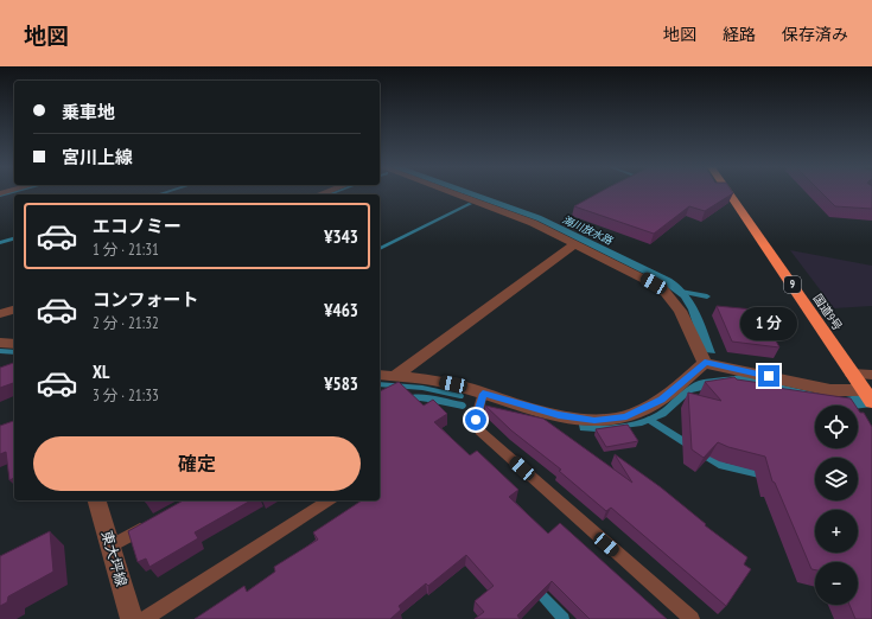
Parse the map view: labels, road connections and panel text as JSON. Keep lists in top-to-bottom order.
{
  "streets": {
    "highway": ["9", "国道9号"],
    "street": ["東大坪線"]
  },
  "water": ["海川放水路"],
  "page": {
    "header": "地図",
    "nav": ["地図", "経路", "保存済み"],
    "banner": ["乗車地", "宮川上線"],
    "list": [
      {
        "name": "エコノミー",
        "note": "1 分 · 21:31",
        "value": "¥343"
      },
      {
        "name": "コンフォート",
        "note": "2 分 · 21:32",
        "value": "¥463"
      },
      {
        "name": "XL",
        "note": "3 分 · 21:33",
        "value": "¥583"
      }
    ],
    "bubble": "1 分",
    "map_buttons": ["+", "−"],
    "buttons": "確定"
  }
}
